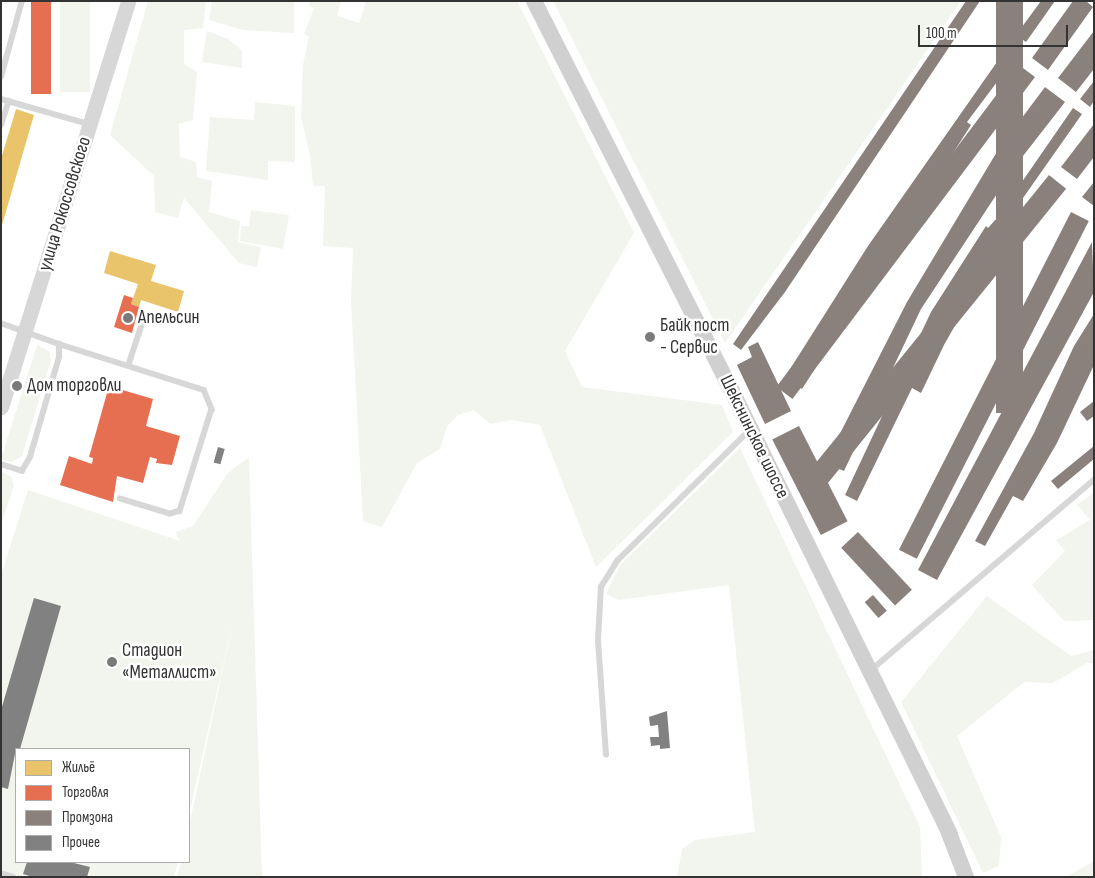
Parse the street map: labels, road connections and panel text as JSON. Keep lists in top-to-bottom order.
{
  "streets": {
    "main road": ["Шекснинское шоссе"],
    "street": ["улица Рокоссовского"]
  },
  "places": [
    "Апельсин",
    "Байк пост - Сервис",
    "Дом торговли",
    "Стадион «Металлист»"
  ],
  "legend": [
    "Жильё",
    "Торговля",
    "Промзона",
    "Прочее"
  ],
  "scale_bar": "100 m"
}
